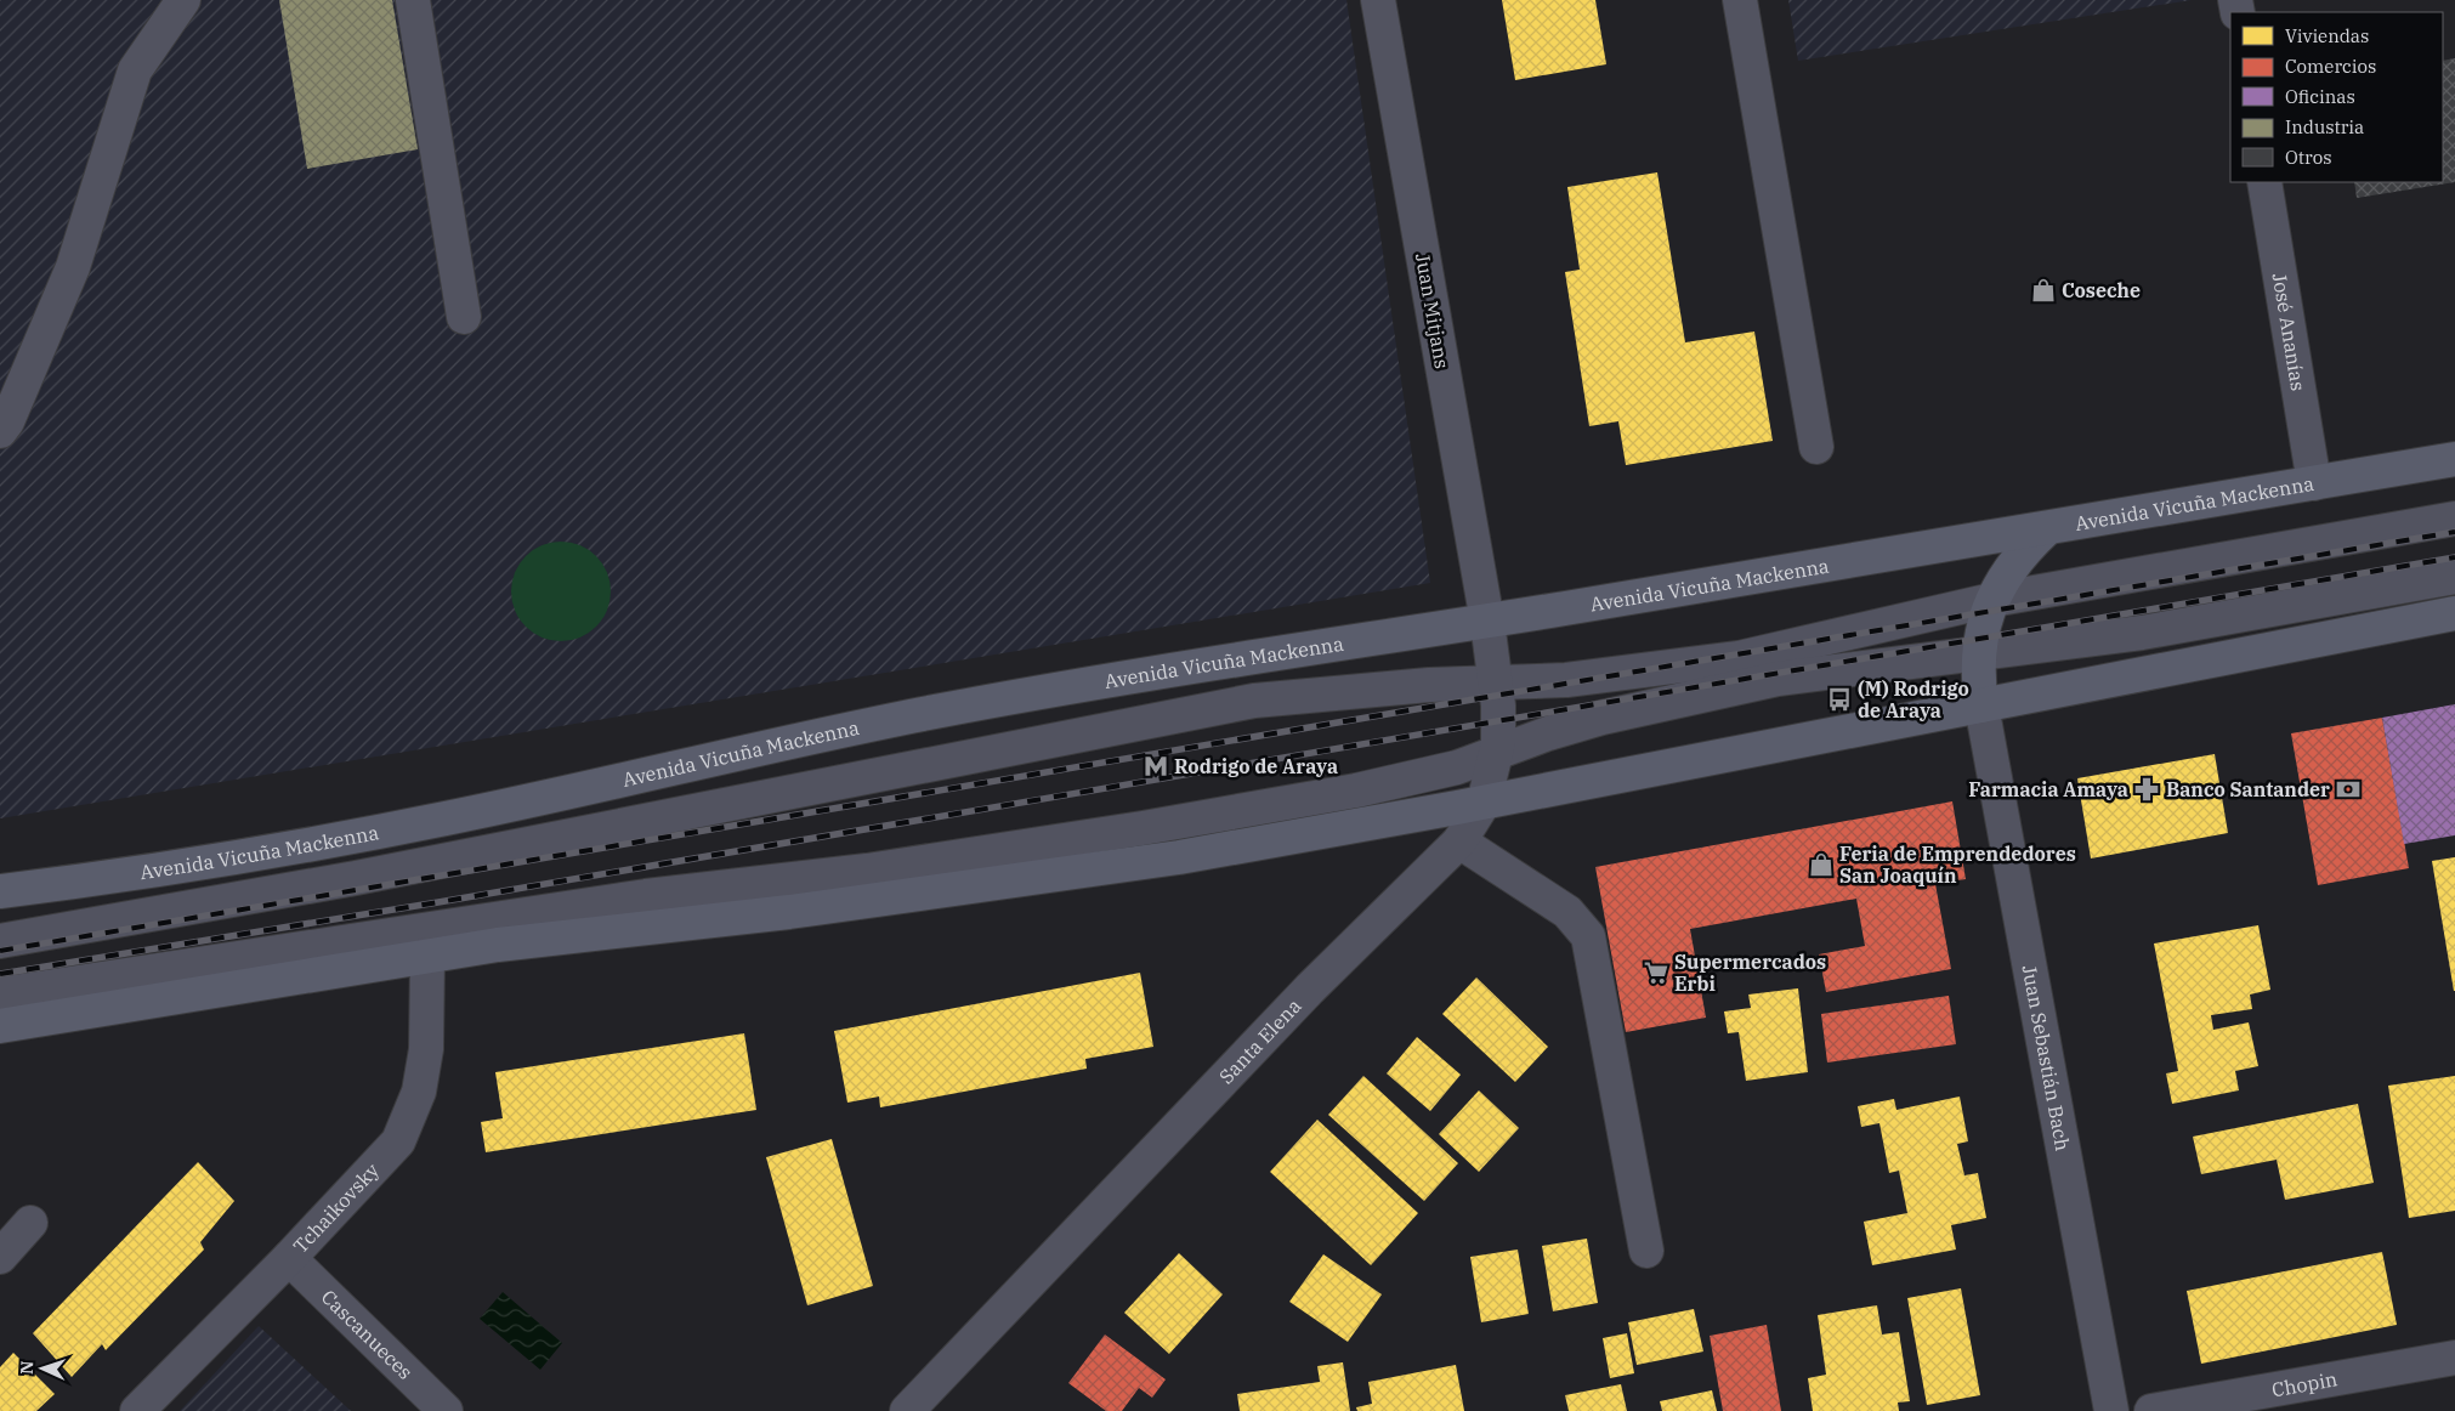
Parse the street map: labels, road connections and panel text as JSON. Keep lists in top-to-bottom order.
{
  "streets": {
    "main road": ["Avenida Vicuña Mackenna"],
    "street": [
      "Juan Mitjans",
      "José Ananías",
      "Santa Elena",
      "Juan Sebastián Bach",
      "Tchaikovsky",
      "Cascanueces",
      "Chopin"
    ]
  },
  "crossings": [
    ["Juan Mitjans", "Avenida Vicuña Mackenna"],
    ["Juan Mitjans", "Santa Elena"],
    ["José Ananías", "Avenida Vicuña Mackenna"],
    ["Avenida Vicuña Mackenna", "Santa Elena"],
    ["Tchaikovsky", "Cascanueces"]
  ],
  "places": {
    "shop": ["Coseche", "Feria de Emprendedores San Joaquín"],
    "bus stop": ["(M) Rodrigo de Araya"],
    "metro station": ["Rodrigo de Araya"],
    "pharmacy": ["Farmacia Amaya"],
    "bank": ["Banco Santander"],
    "supermarket": ["Supermercados Erbi"]
  },
  "legend": [
    "Viviendas",
    "Comercios",
    "Oficinas",
    "Industria",
    "Otros"
  ],
  "north": "left"
}
